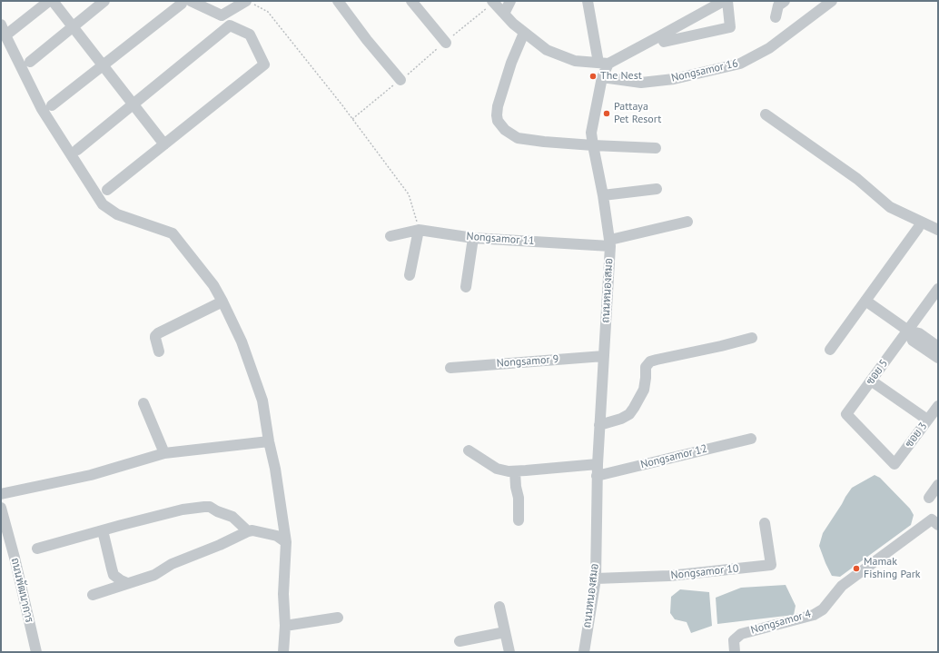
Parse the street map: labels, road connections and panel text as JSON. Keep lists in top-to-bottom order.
{
  "streets": {
    "street": [
      "Nongsamor 16",
      "Nongsamor 11",
      "ถนนหนองสมอ",
      "Nongsamor 9",
      "ซอย 5",
      "ซอย 3",
      "Nongsamor 12",
      "Nongsamor 10",
      "ถนนพัฒนาการ",
      "Nongsamor 4"
    ]
  },
  "crossings": [
    ["Nongsamor 16", "ถนนหนองสมอ"],
    ["Nongsamor 11", "ถนนหนองสมอ"],
    ["ถนนหนองสมอ", "Nongsamor 9"],
    ["ถนนหนองสมอ", "Nongsamor 12"],
    ["ถนนหนองสมอ", "Nongsamor 10"],
    ["ซอย 5", "ซอย 3"]
  ],
  "places": ["The Nest", "Pattaya Pet Resort", "Mamak Fishing Park"]
}
